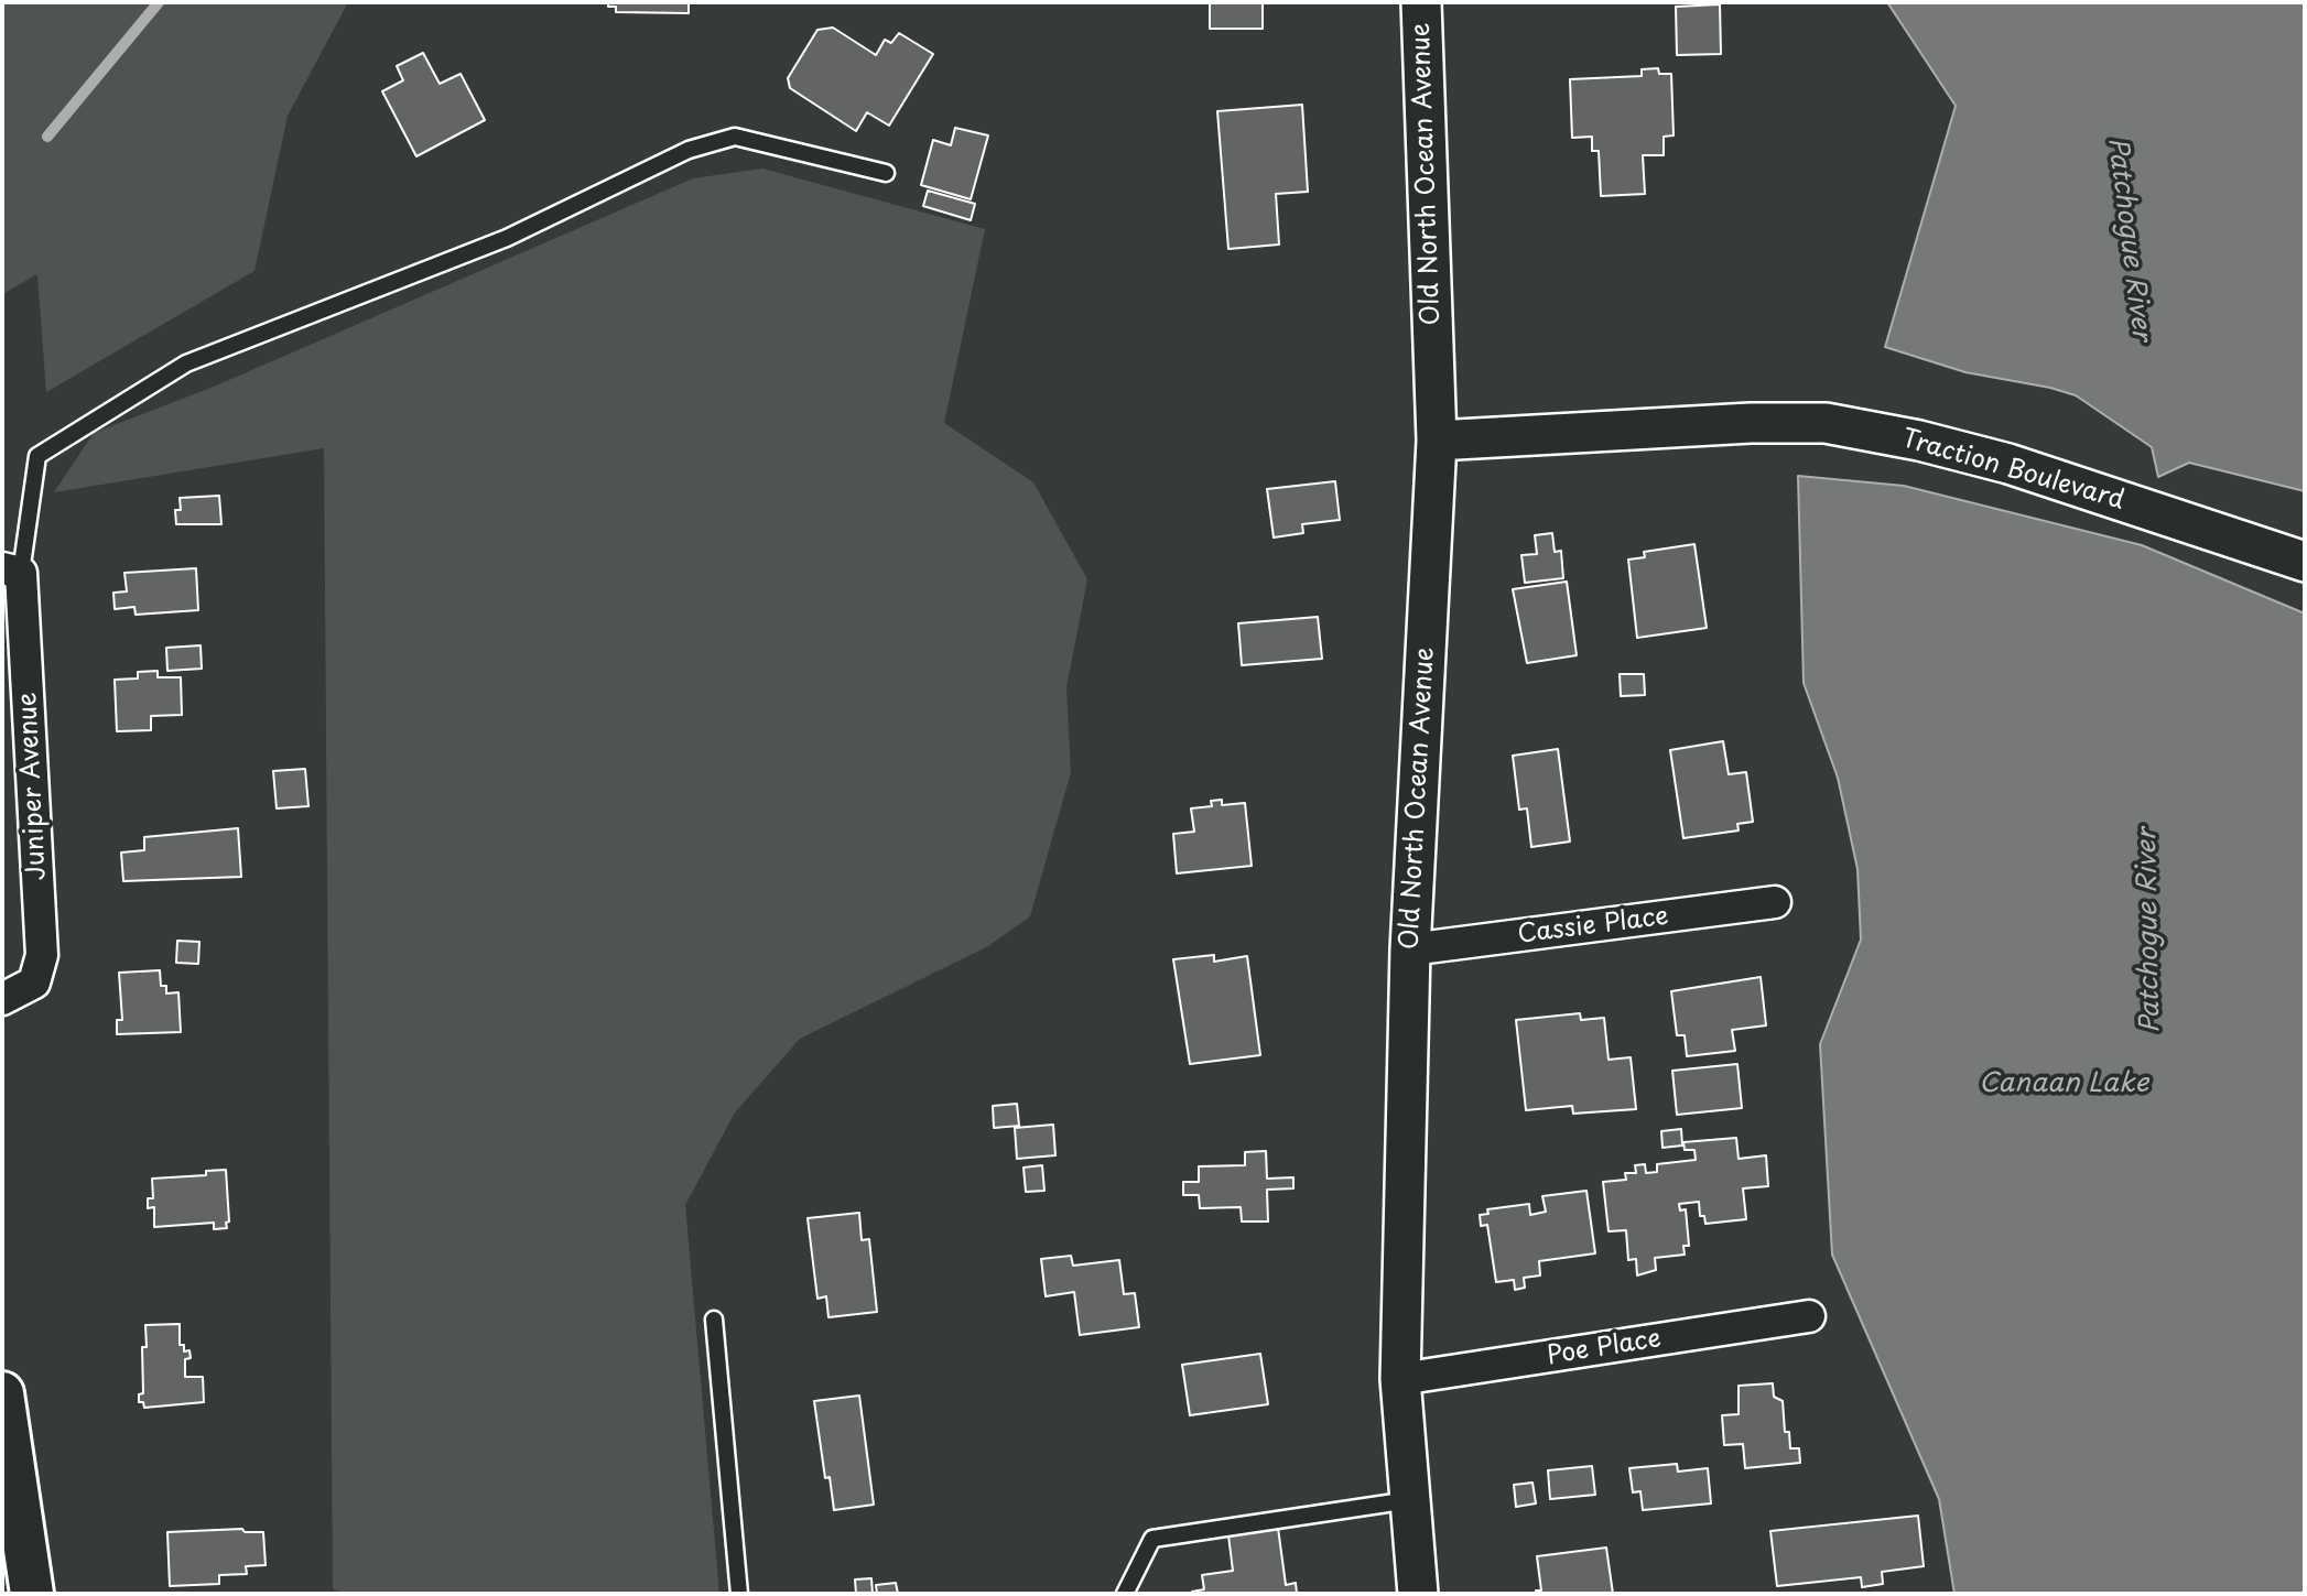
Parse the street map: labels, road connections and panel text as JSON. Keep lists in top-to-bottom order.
{
  "streets": {
    "street": [
      "Old North Ocean Avenue",
      "Traction Boulevard",
      "Juniper Avenue",
      "Cassie Place",
      "Poe Place"
    ]
  },
  "crossings": [
    ["Old North Ocean Avenue", "Traction Boulevard"],
    ["Old North Ocean Avenue", "Cassie Place"],
    ["Old North Ocean Avenue", "Poe Place"]
  ],
  "water": ["Patchogue River", "Canaan Lake"]
}
